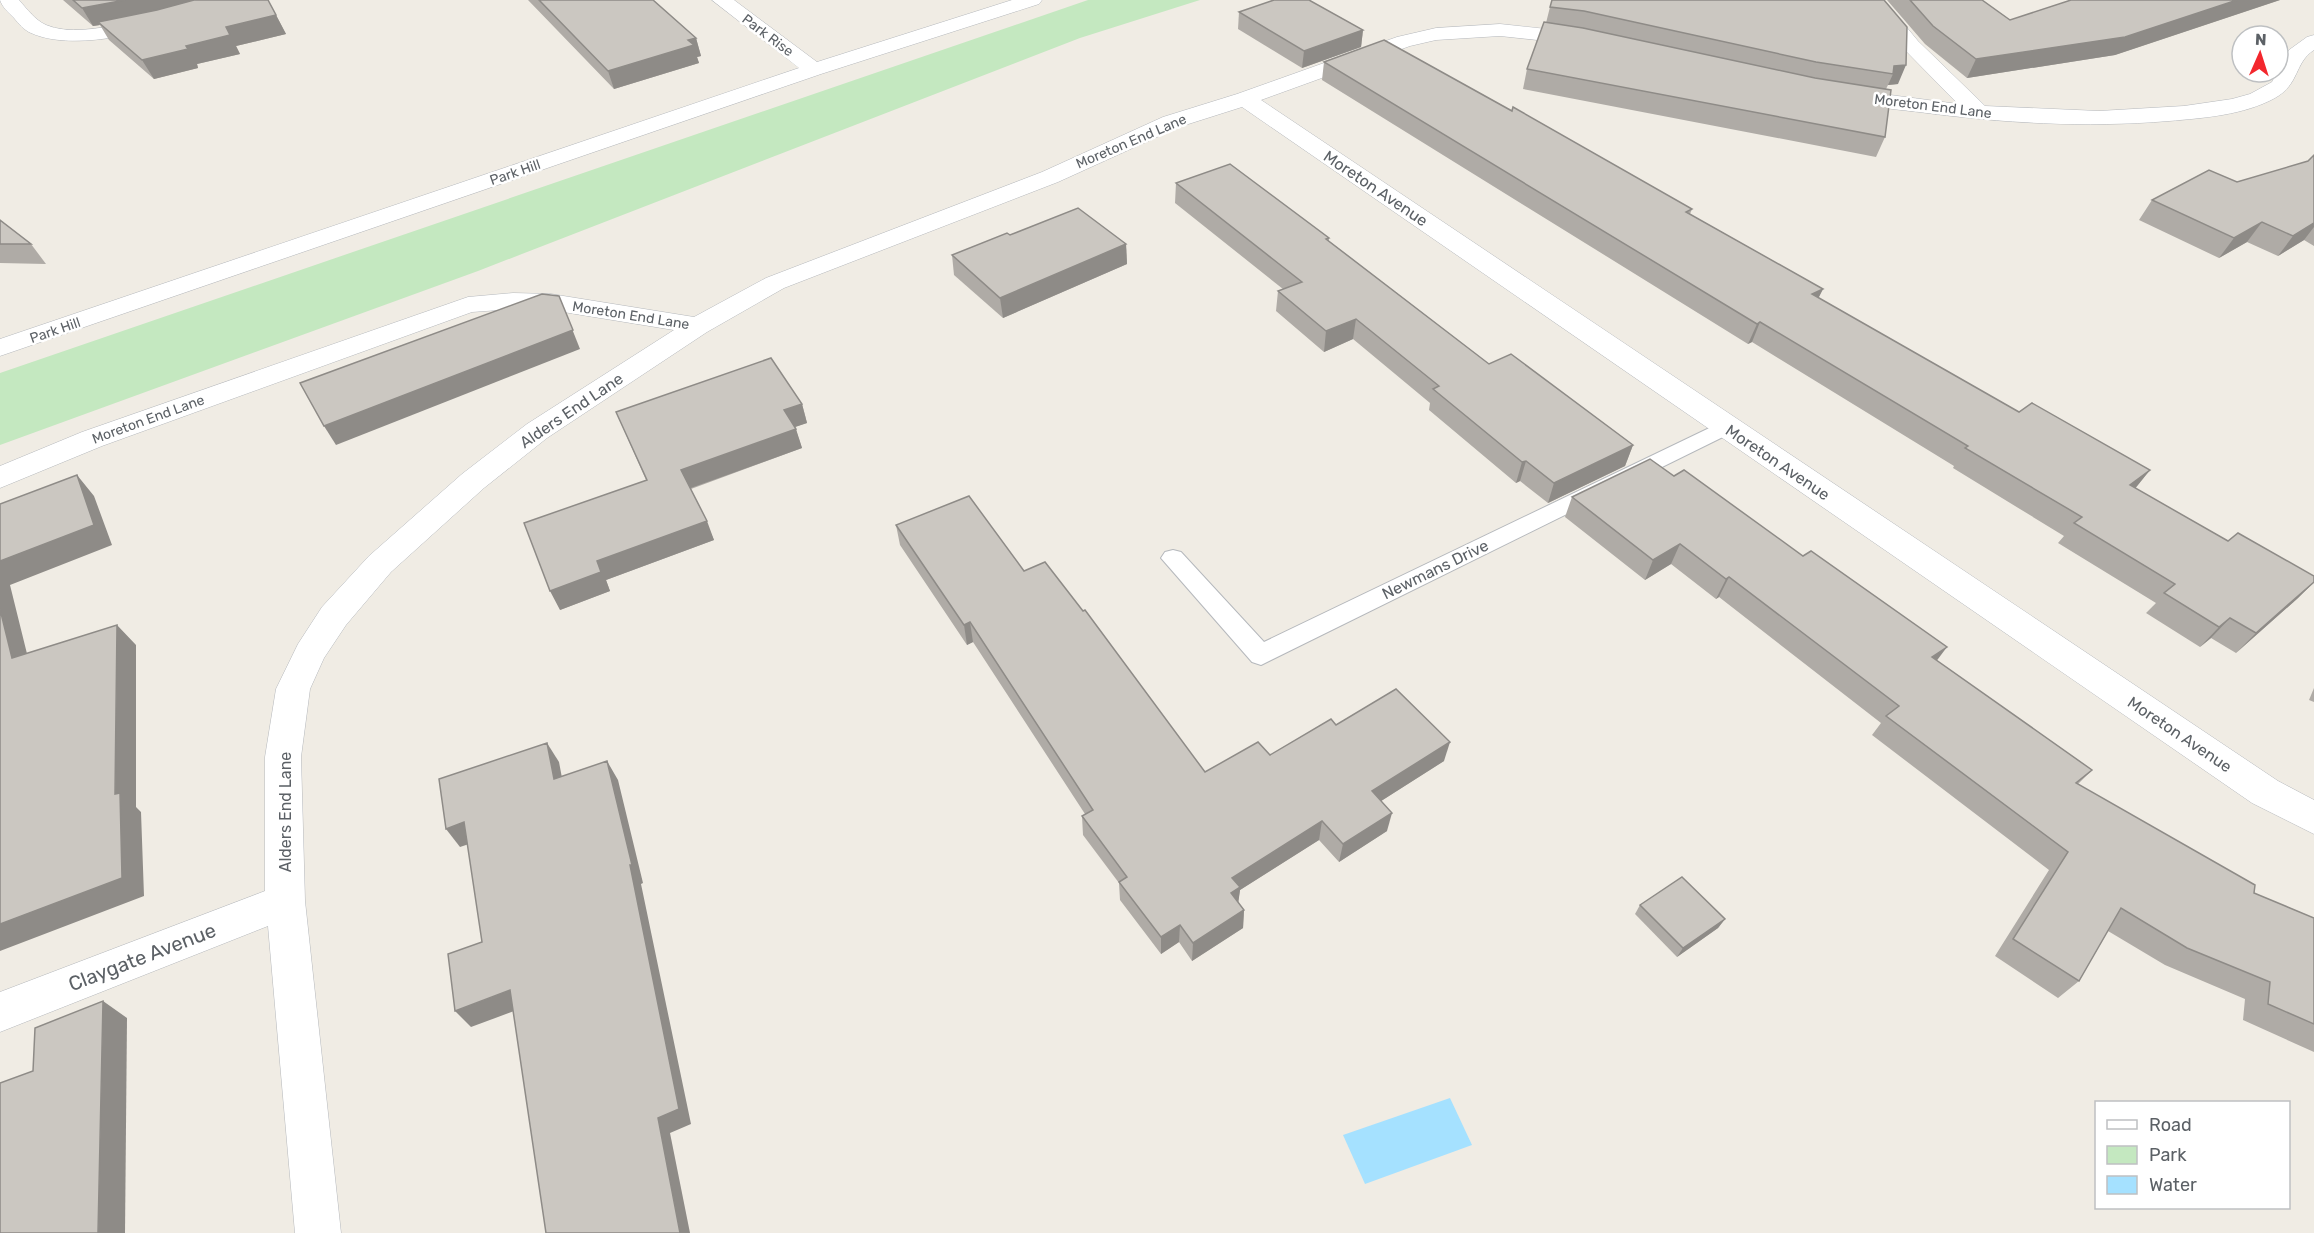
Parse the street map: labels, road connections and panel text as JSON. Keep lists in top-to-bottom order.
{
  "streets": {
    "street": [
      "Park Rise",
      "Moreton End Lane",
      "Park Hill",
      "Moreton Avenue",
      "Alders End Lane",
      "Claygate Avenue"
    ],
    "lane": ["Newmans Drive"]
  },
  "crossings": [
    ["Park Rise", "Park Hill"],
    ["Moreton End Lane", "Moreton Avenue"],
    ["Moreton End Lane", "Alders End Lane"],
    ["Moreton Avenue", "Newmans Drive"],
    ["Alders End Lane", "Claygate Avenue"]
  ],
  "legend": ["Road", "Park", "Water"],
  "north": "top"
}
